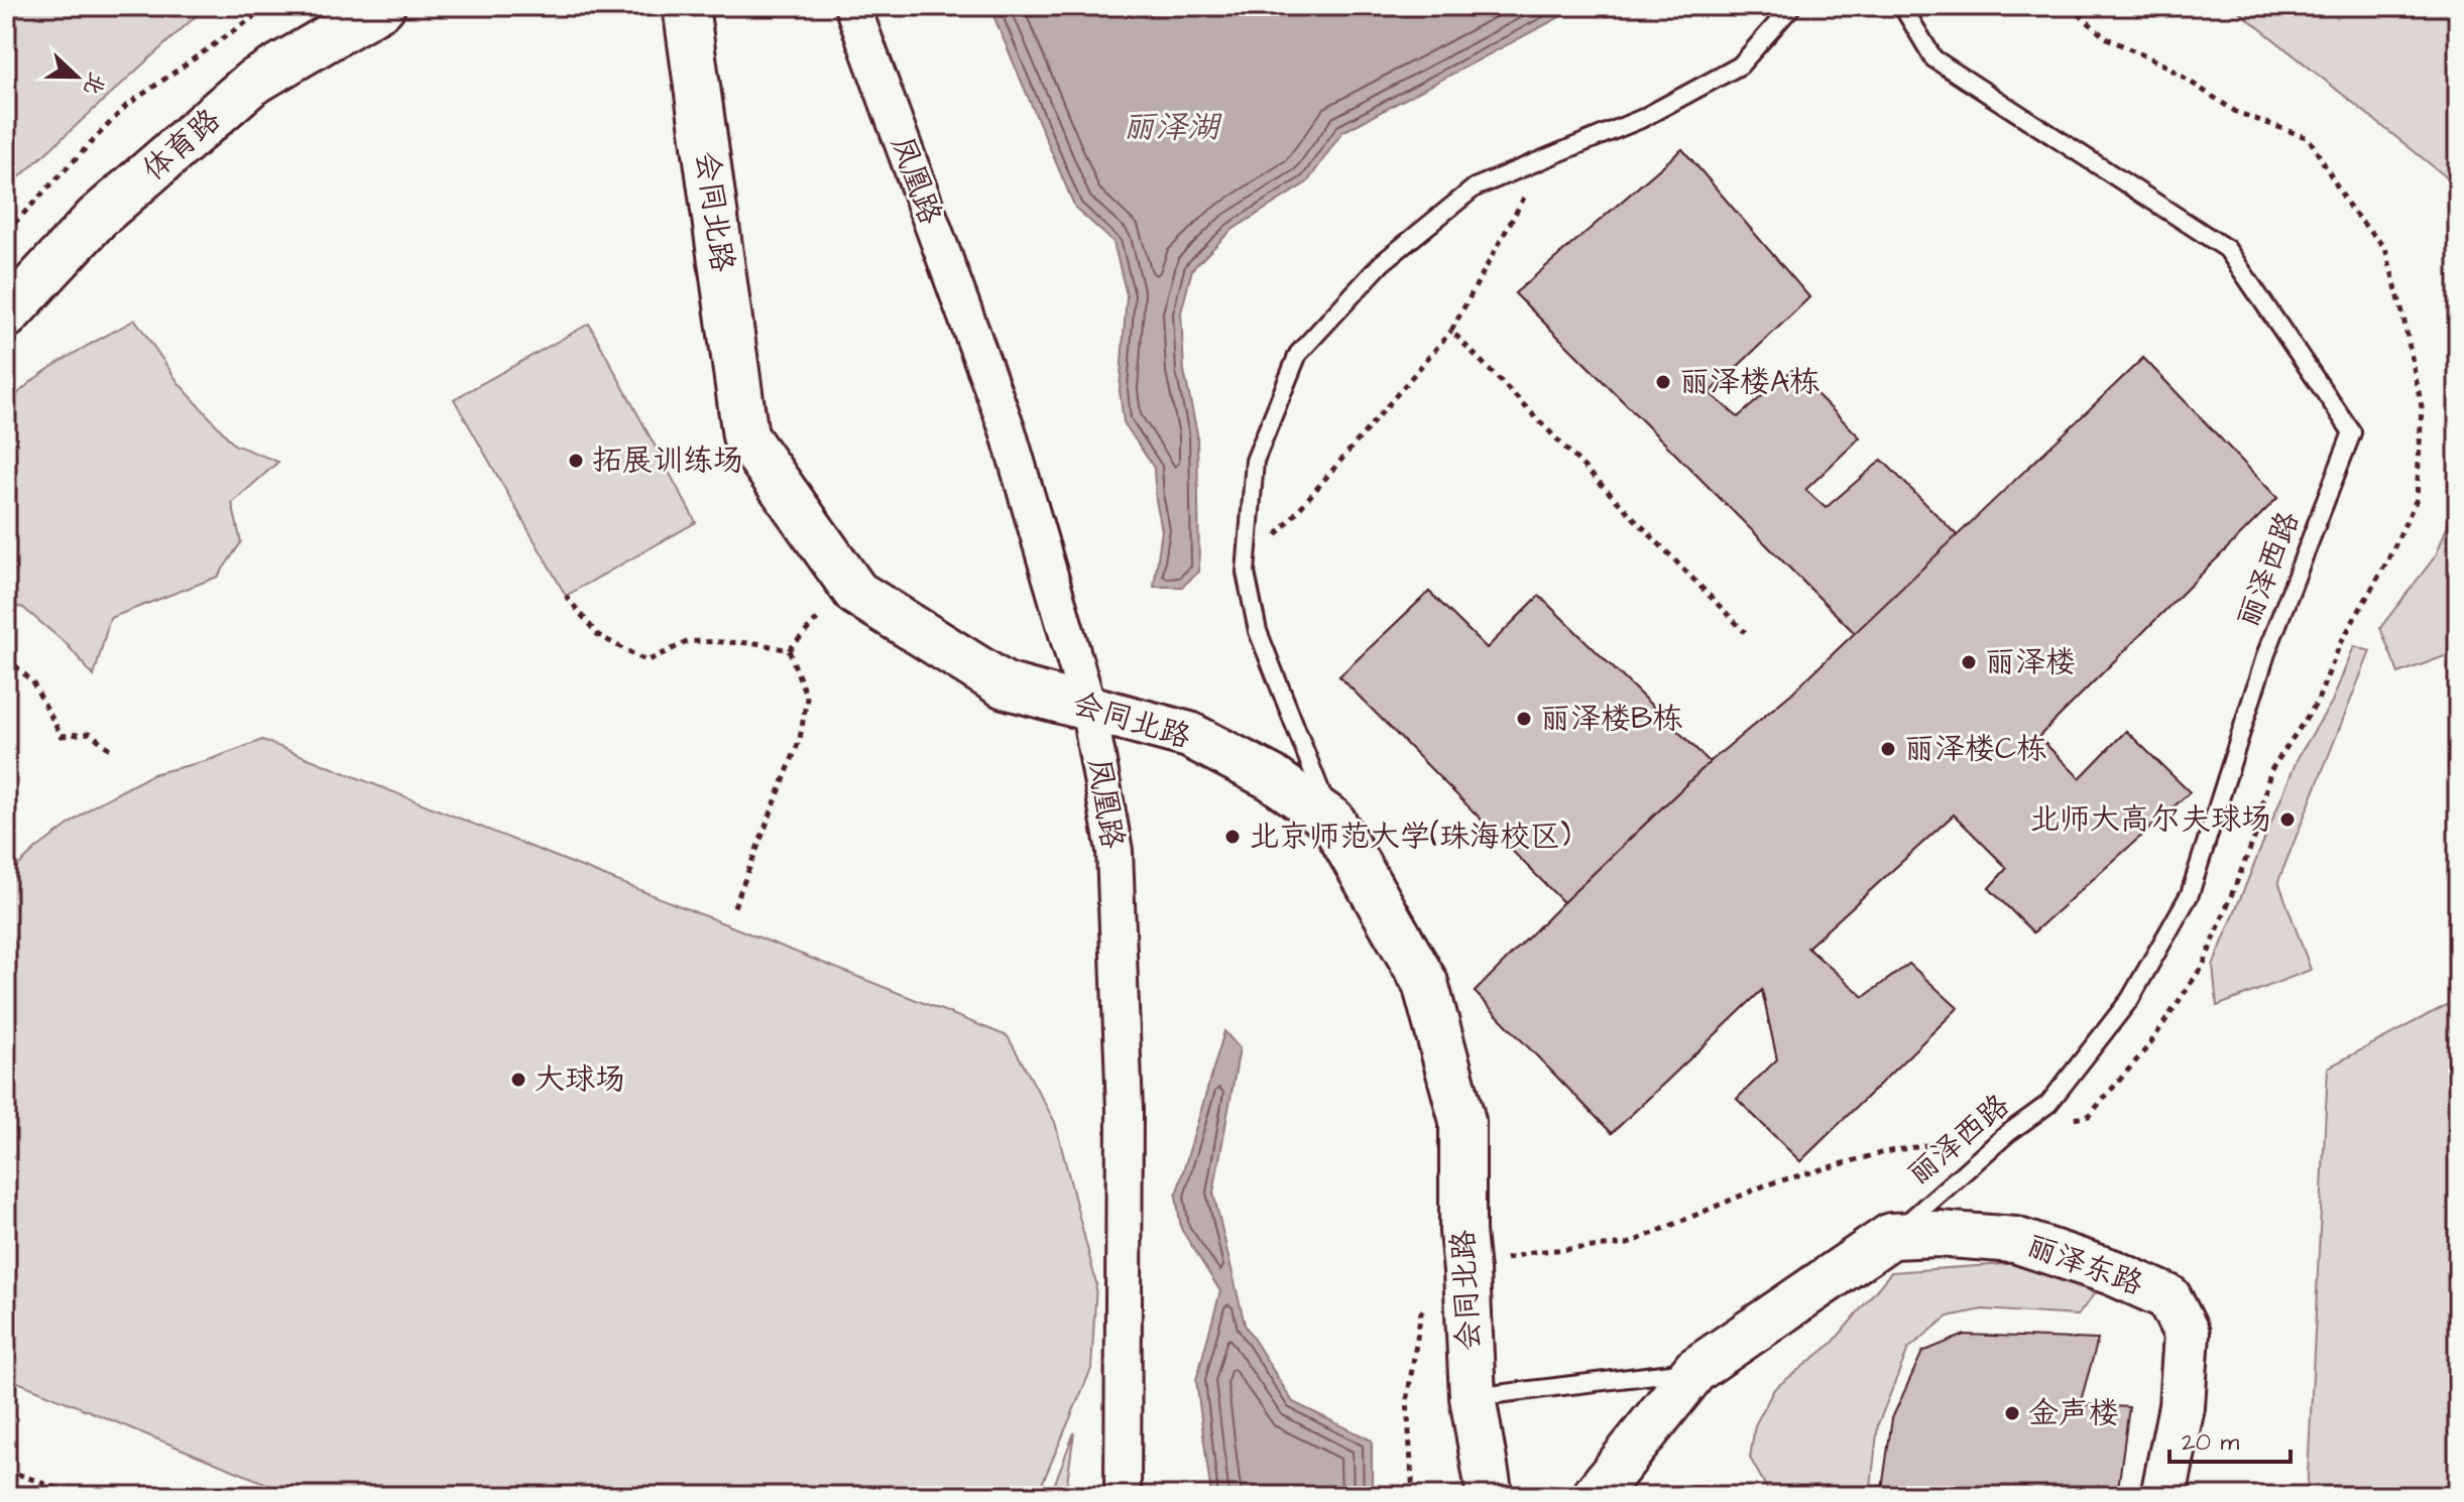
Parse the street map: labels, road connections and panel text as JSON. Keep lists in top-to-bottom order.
{
  "streets": {
    "street": [
      "体育路",
      "凤凰路",
      "会同北路",
      "丽泽东路"
    ],
    "lane": ["丽泽西路"]
  },
  "crossings": [
    ["凤凰路", "会同北路"],
    ["丽泽西路", "丽泽东路"]
  ],
  "water": ["丽泽湖"],
  "places": [
    "丽泽楼A栋",
    "拓展训练场",
    "丽泽楼",
    "丽泽楼B栋",
    "丽泽楼C栋",
    "北师大高尔夫球场",
    "北京师范大学(珠海校区)",
    "大球场",
    "金声楼"
  ],
  "scale_bar": "20 m",
  "north": "right"
}
